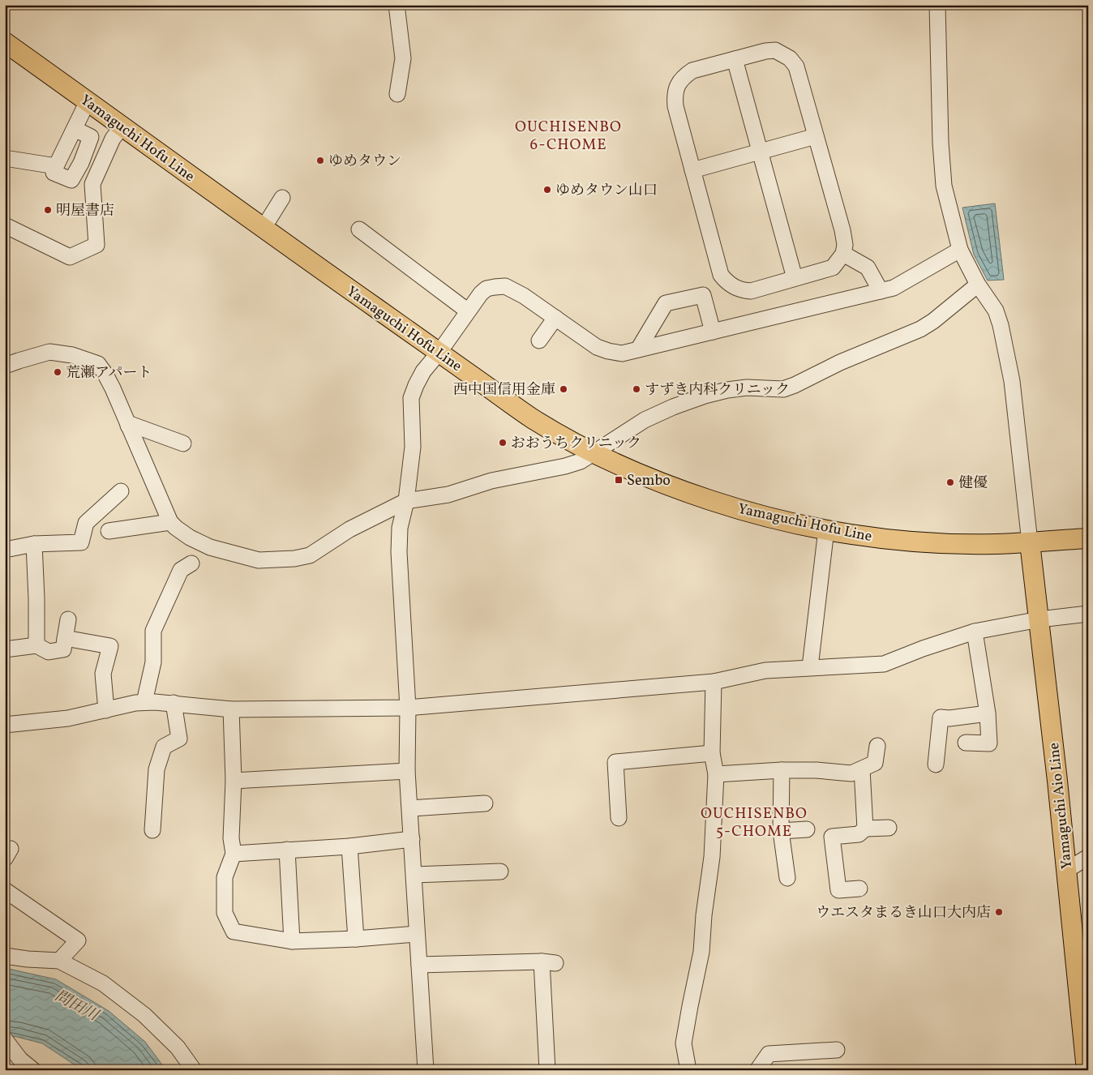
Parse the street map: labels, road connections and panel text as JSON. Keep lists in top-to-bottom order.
{
  "streets": {
    "main road": ["Yamaguchi Hofu Line", "Yamaguchi Aio Line"]
  },
  "crossings": [
    ["Yamaguchi Hofu Line", "Yamaguchi Aio Line"]
  ],
  "districts": ["OUCHISENBO 6-CHOME", "OUCHISENBO 5-CHOME"],
  "water": ["問田川"],
  "places": {
    "other": [
      "ゆめタウン",
      "ゆめタウン山口",
      "明屋書店",
      "荒瀬アパート",
      "西中国信用金庫",
      "すずき内科クリニック",
      "おおうちクリニック",
      "健優",
      "ウエスタまるき山口大内店"
    ],
    "transit": ["Sembo"]
  }
}
